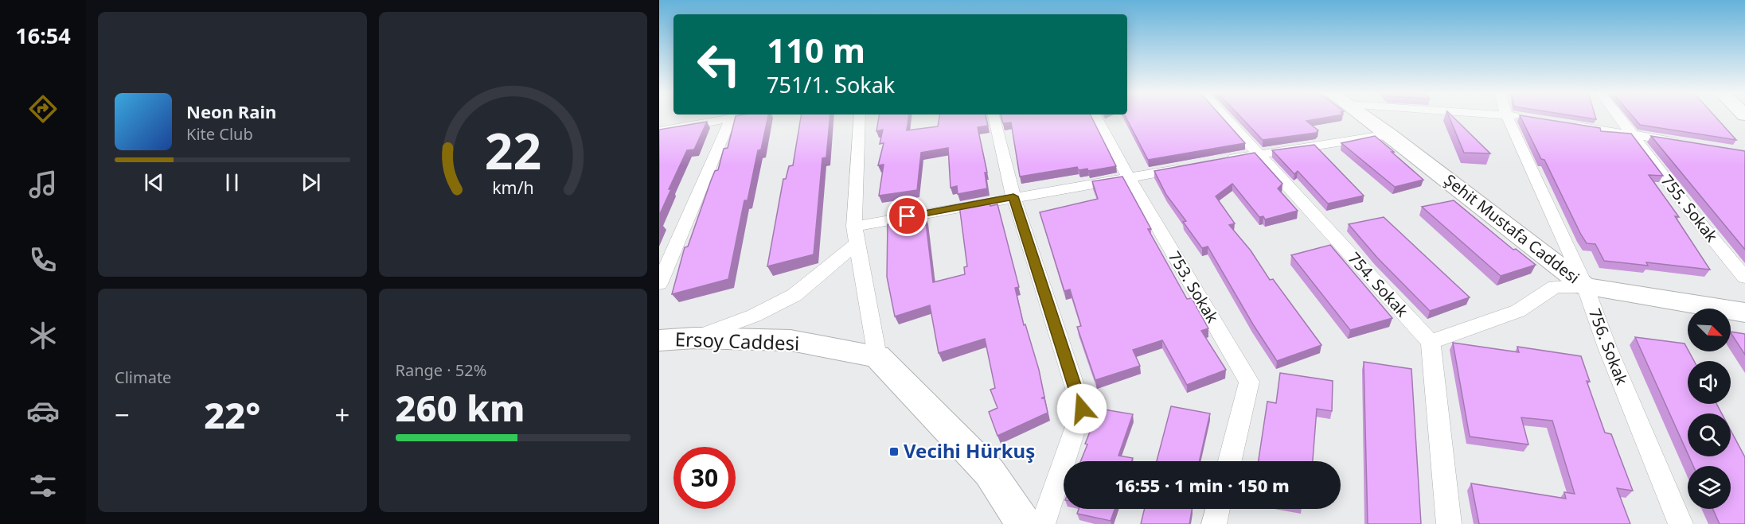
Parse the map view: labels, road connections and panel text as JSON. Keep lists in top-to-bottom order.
{
  "streets": {
    "street": [
      "755. Sokak",
      "Şehit Mustafa Caddesi",
      "754. Sokak",
      "753. Sokak",
      "Ersoy Caddesi",
      "756. Sokak"
    ]
  },
  "crossings": [
    ["Şehit Mustafa Caddesi", "756. Sokak"]
  ],
  "places": {
    "transit": ["Vecihi Hürkuş"]
  },
  "north": "bottom right",
  "page": {
    "tabs": "16:54",
    "turn": ["110 m", "751/1. Sokak"],
    "song": ["Neon Rain", "Kite Club"],
    "tile": [
      "Climate",
      ["Range · 52%", "260 km"]
    ],
    "heat": ["−", "22°", "+"],
    "limit": "30",
    "trip": "16:55 · 1 min · 150 m",
    "gauge": ["22", "km/h"]
  }
}
